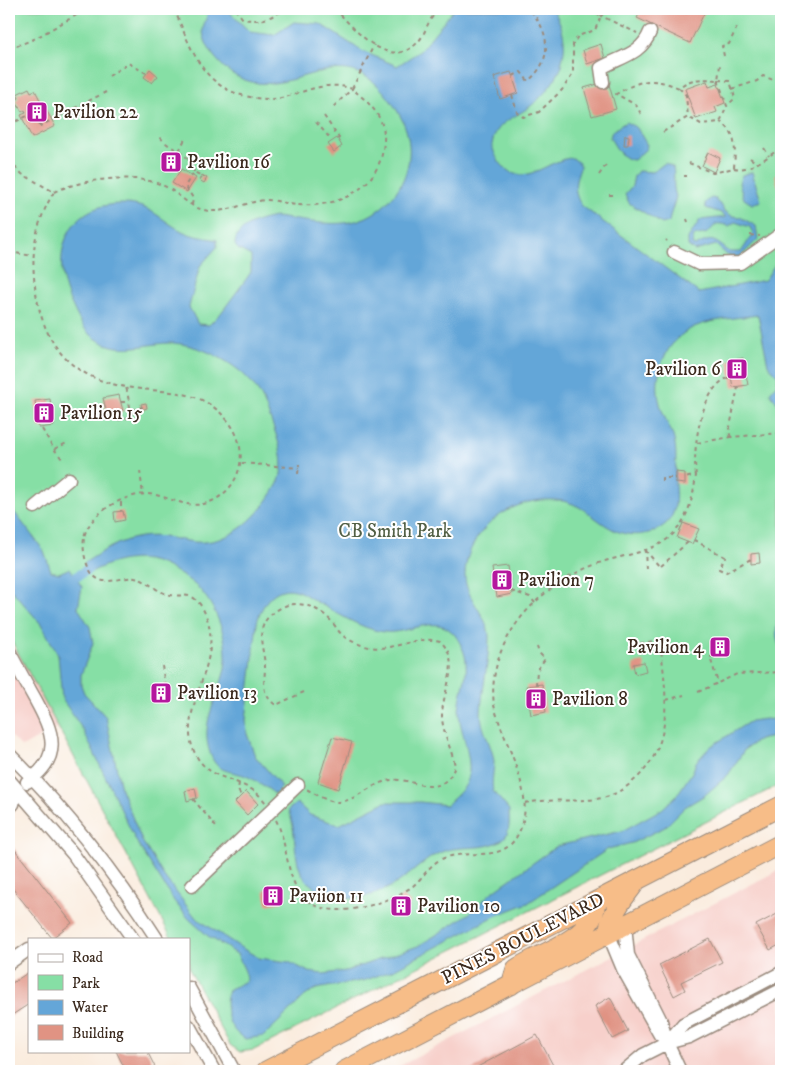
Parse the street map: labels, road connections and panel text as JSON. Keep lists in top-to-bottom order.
{
  "streets": {
    "highway": ["PINES BOULEVARD"]
  },
  "parks": ["CB Smith Park"],
  "places": {
    "building": [
      "Pavilion 22",
      "Pavilion 16",
      "Pavilion 6",
      "Pavilion 15",
      "Pavilion 7",
      "Pavilion 4",
      "Pavilion 13",
      "Pavilion 8",
      "Paviion 11",
      "Pavilion 10"
    ]
  },
  "legend": [
    "Road",
    "Park",
    "Water",
    "Building"
  ]
}
